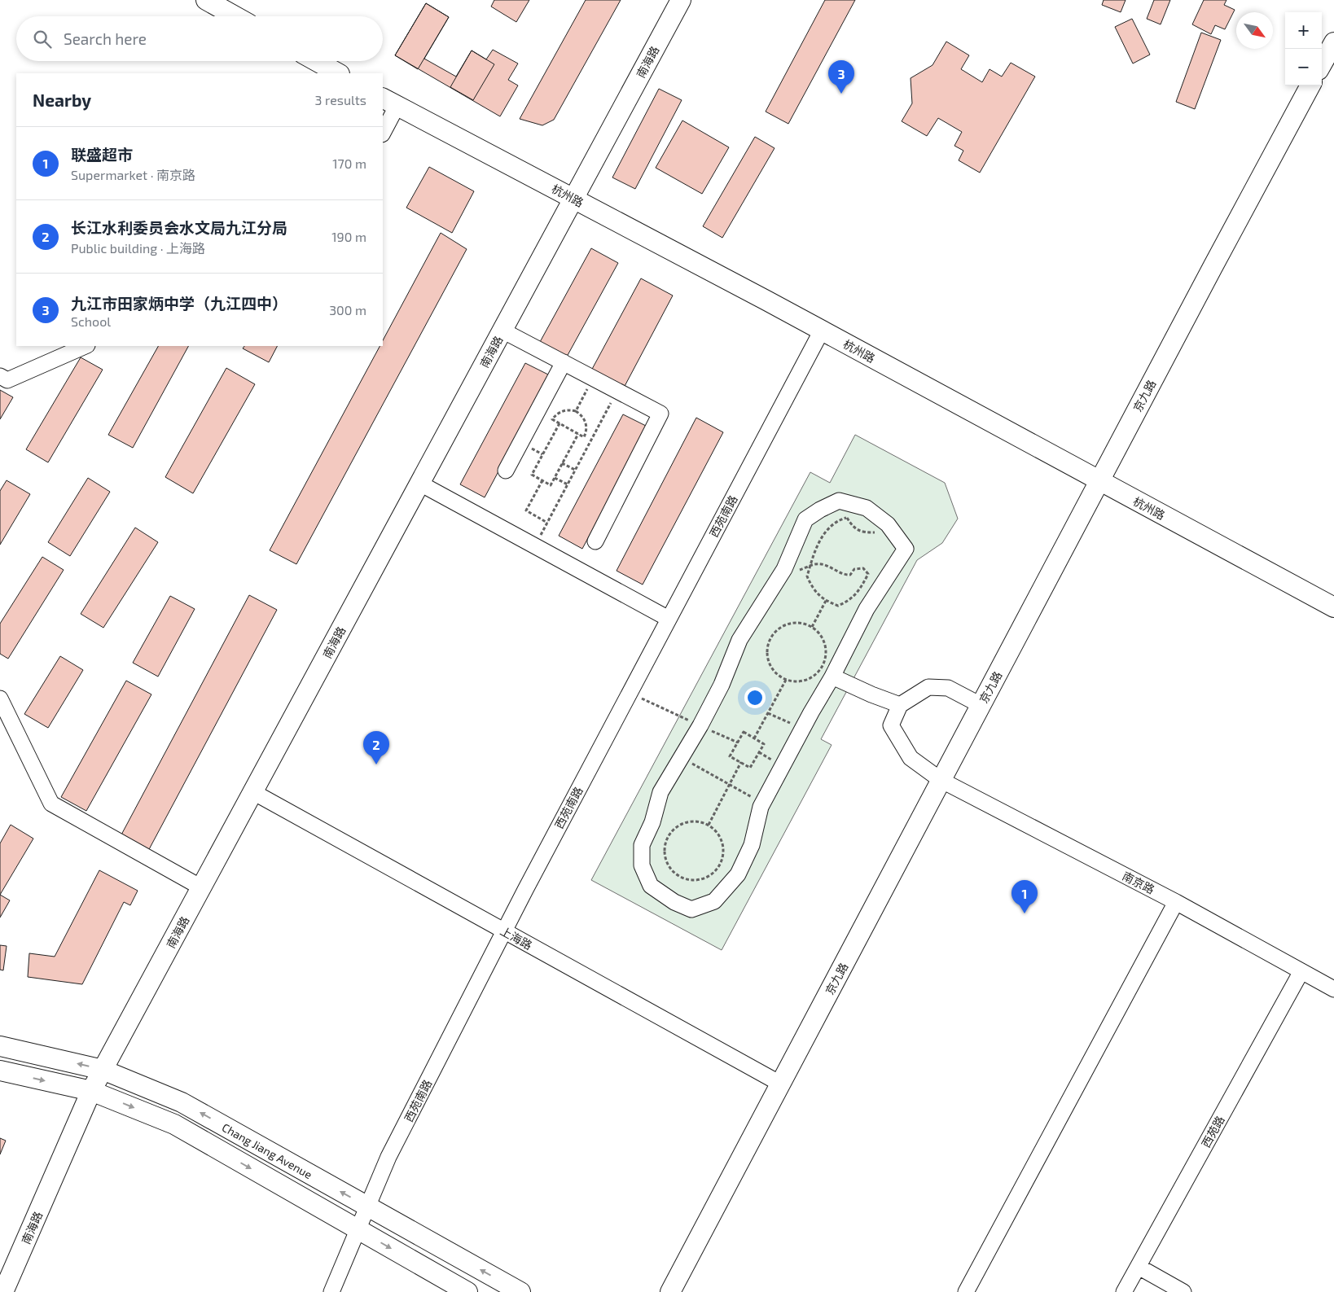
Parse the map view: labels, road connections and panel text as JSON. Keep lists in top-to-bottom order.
{
  "streets": {
    "main road": [
      "南海路",
      "杭州路",
      "京九路",
      "Chang Jiang Avenue"
    ],
    "street": [
      "西苑南路",
      "南京路",
      "上海路",
      "西苑路"
    ]
  },
  "crossings": [
    ["南海路", "杭州路"],
    ["南海路", "上海路"],
    ["南海路", "Chang Jiang Avenue"],
    ["杭州路", "京九路"],
    ["杭州路", "西苑南路"],
    ["京九路", "南京路"],
    ["京九路", "上海路"],
    ["西苑南路", "上海路"],
    ["西苑南路", "Chang Jiang Avenue"],
    ["南京路", "西苑路"]
  ],
  "north": "bottom right",
  "page": {
    "map_buttons": ["+", "−"],
    "search": "Search here",
    "pins": ["3", "2", "1"],
    "heading": ["Nearby", "3 results"],
    "list": [
      {
        "mark": "1",
        "name": "联盛超市",
        "note": "Supermarket · 南京路",
        "value": "170 m"
      },
      {
        "mark": "2",
        "name": "长江水利委员会水文局九江分局",
        "note": "Public building · 上海路",
        "value": "190 m"
      },
      {
        "mark": "3",
        "name": "九江市田家炳中学（九江四中）",
        "note": "School",
        "value": "300 m"
      }
    ]
  }
}
